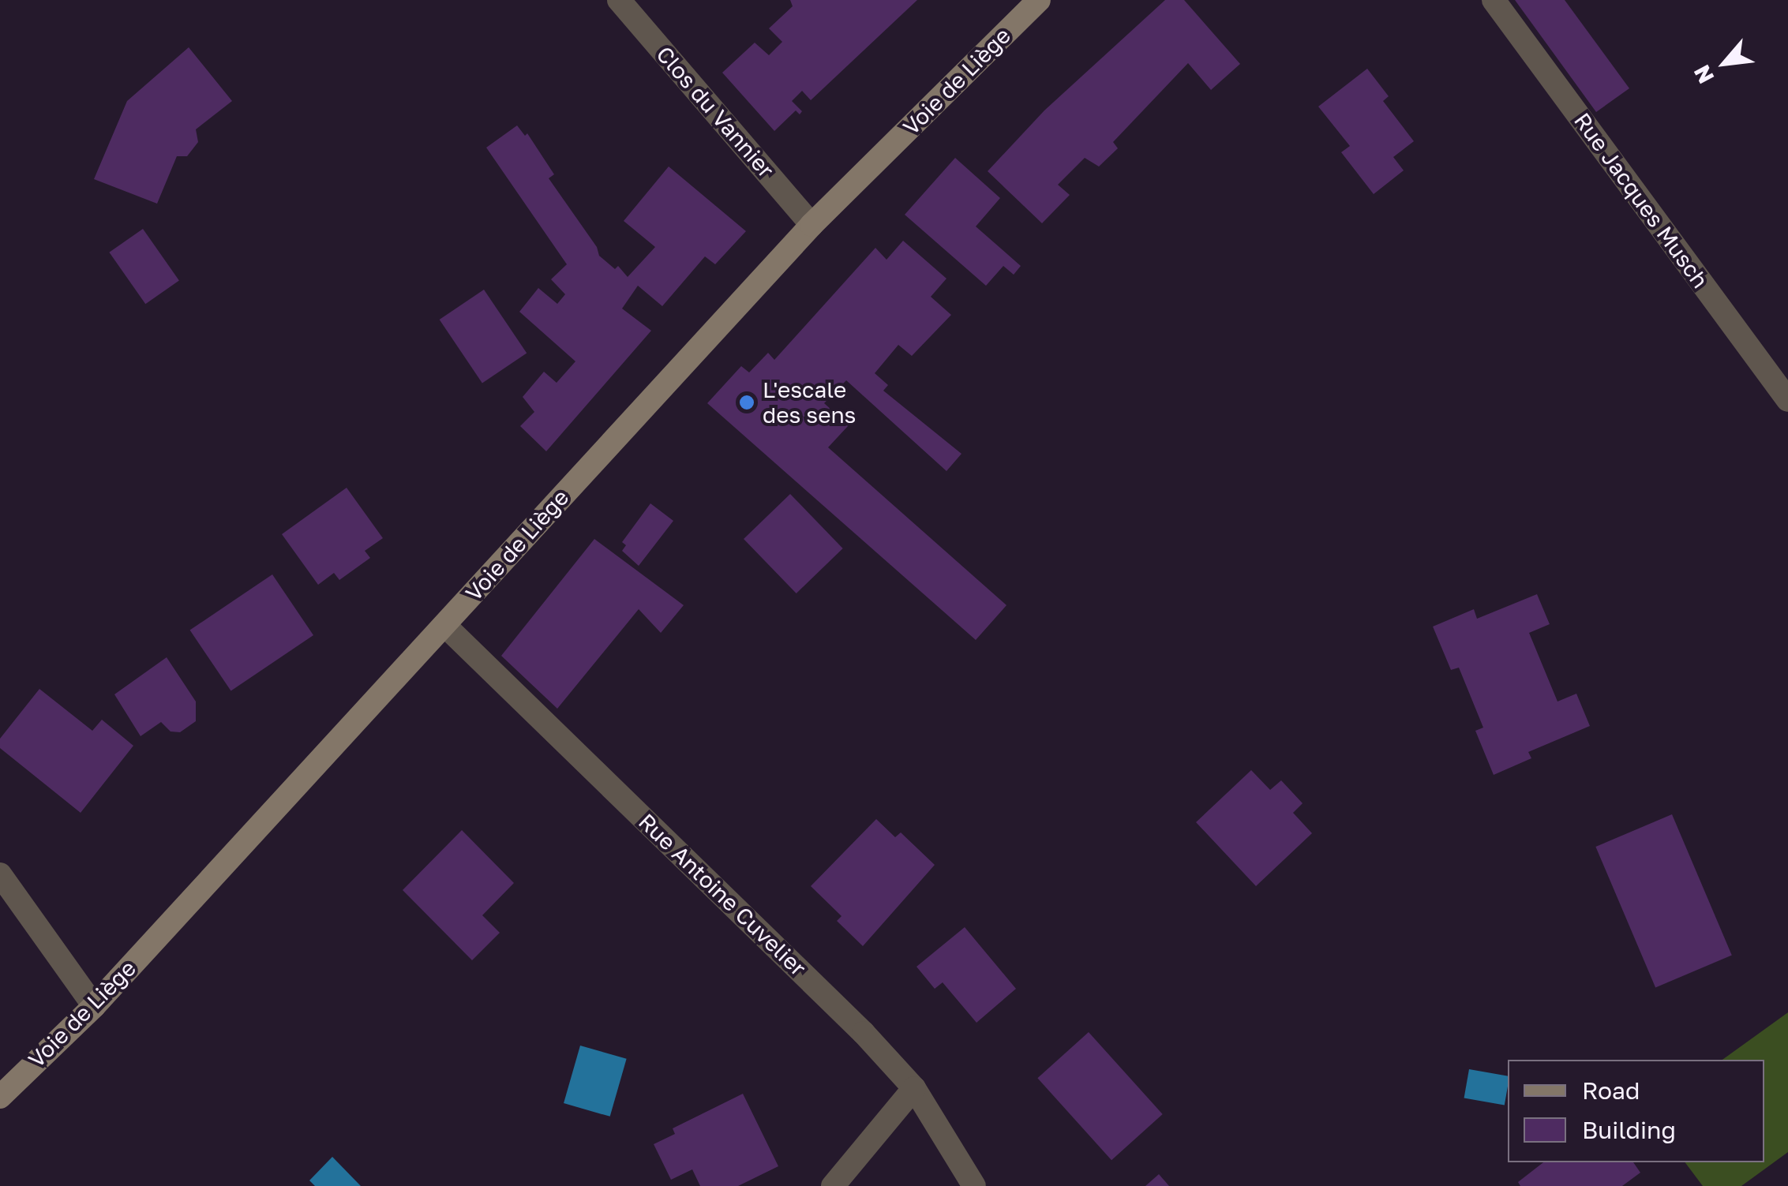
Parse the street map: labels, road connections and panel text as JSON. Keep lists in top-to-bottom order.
{
  "streets": {
    "street": [
      "Voie de Liège",
      "Clos du Vannier",
      "Rue Jacques Musch",
      "Rue Antoine Cuvelier"
    ]
  },
  "crossings": [
    ["Voie de Liège", "Clos du Vannier"],
    ["Voie de Liège", "Rue Antoine Cuvelier"]
  ],
  "places": ["L'escale des sens"],
  "legend": ["Road", "Building"],
  "north": "bottom left"
}
